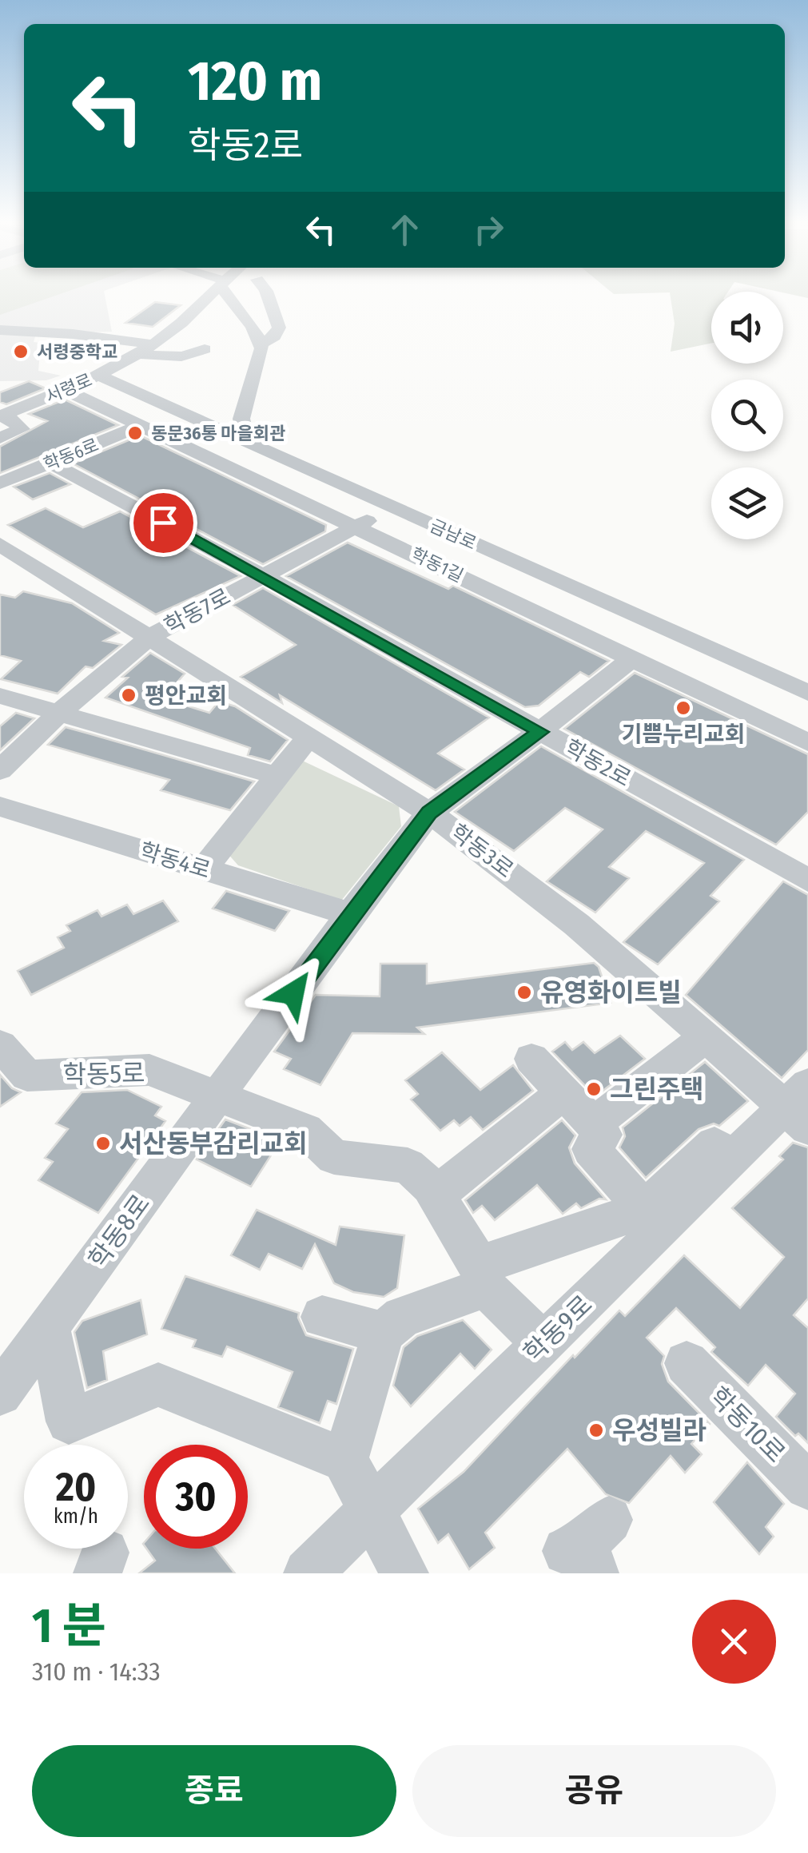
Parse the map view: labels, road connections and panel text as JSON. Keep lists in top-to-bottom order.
{
  "streets": {
    "street": [
      "서령로",
      "학동6로",
      "금남로",
      "학동1길",
      "학동7로",
      "학동2로",
      "학동3로",
      "학동4로",
      "학동5로",
      "학동8로",
      "학동9로",
      "학동10로"
    ]
  },
  "crossings": [
    ["서령로", "금남로"],
    ["서령로", "학동1길"],
    ["학동6로", "학동1길"],
    ["학동6로", "학동2로"],
    ["금남로", "학동7로"],
    ["학동1길", "학동7로"],
    ["학동1길", "학동8로"],
    ["학동7로", "학동2로"],
    ["학동7로", "학동3로"],
    ["학동2로", "학동8로"],
    ["학동3로", "학동8로"],
    ["학동3로", "학동9로"],
    ["학동4로", "학동8로"],
    ["학동5로", "학동8로"]
  ],
  "places": [
    "서령중학교",
    "동문36통 마을회관",
    "평안교회",
    "기쁨누리교회",
    "유영화이트빌",
    "그린주택",
    "서산동부감리교회",
    "우성빌라"
  ],
  "page": {
    "turn": ["120 m", "학동2로"],
    "speed": "20 km/h",
    "limit": "30",
    "heading": ["1 분", "310 m · 14:33"],
    "buttons": ["종료", "공유"]
  }
}
